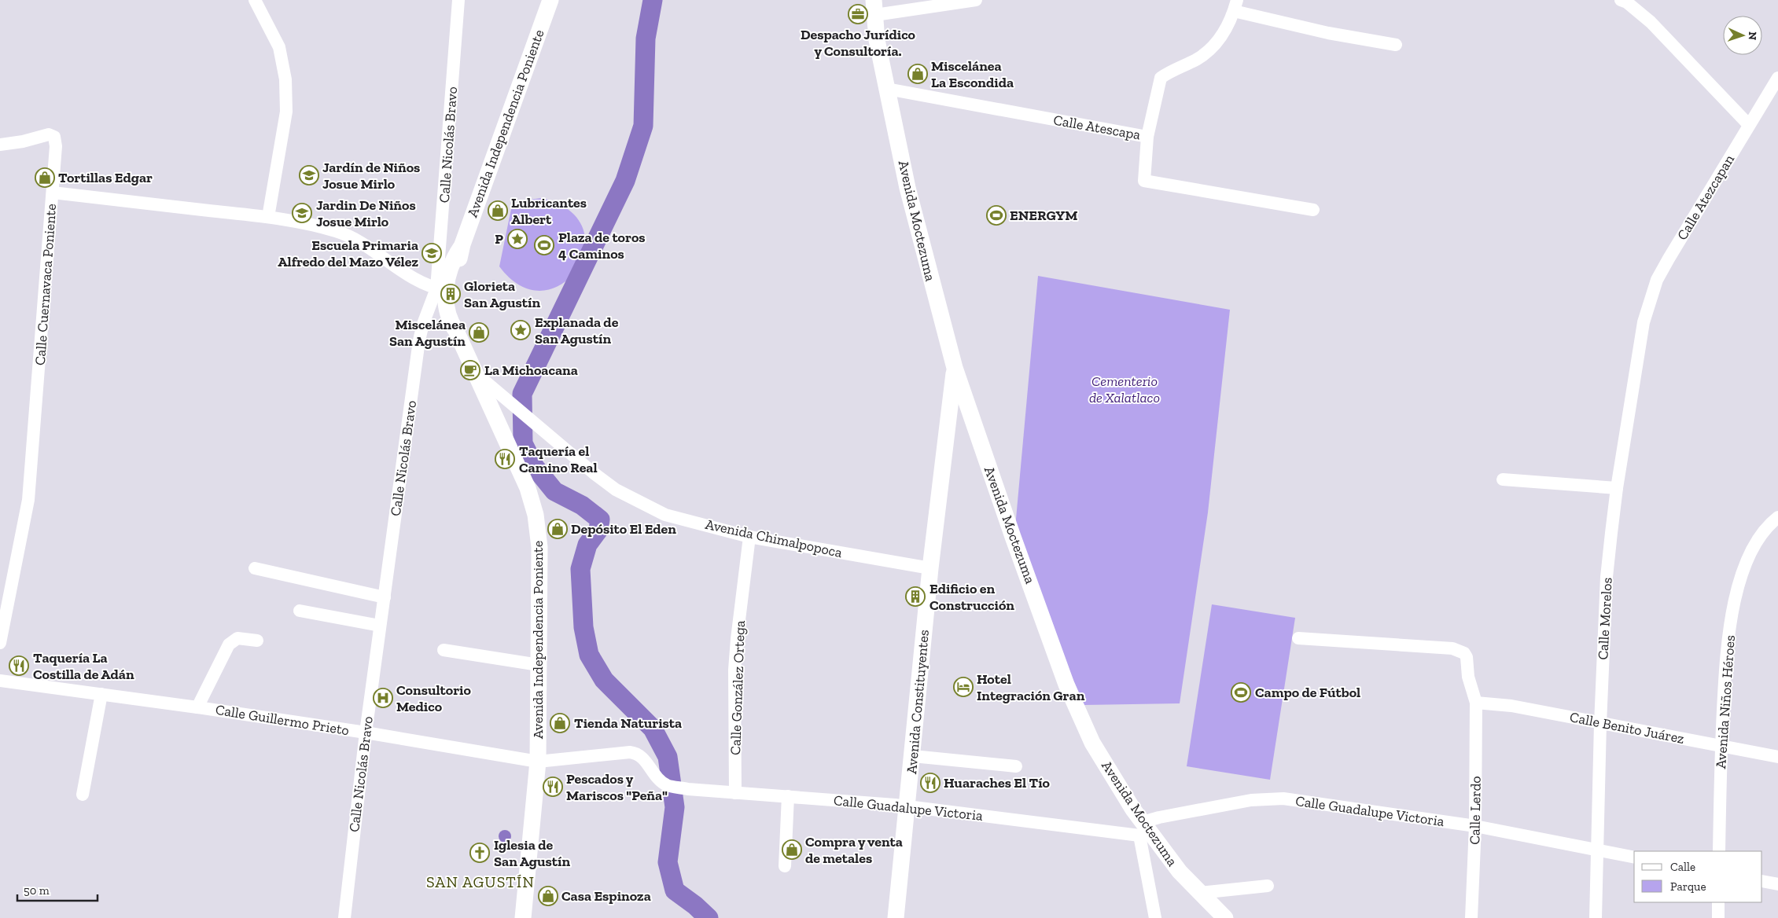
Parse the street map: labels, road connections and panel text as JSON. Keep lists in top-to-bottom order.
{
  "streets": {
    "main road": ["Avenida Independencia Poniente", "Avenida Moctezuma", "Avenida Constituyentes"],
    "street": [
      "Calle Atescapa",
      "Calle Nicolás Bravo",
      "Calle Atezcapan",
      "Calle Cuernavaca Poniente",
      "Avenida Chimalpopoca",
      "Calle Morelos",
      "Calle González Ortega",
      "Avenida Niños Héroes",
      "Calle Guillermo Prieto",
      "Calle Benito Juárez",
      "Calle Guadalupe Victoria",
      "Calle Lerdo"
    ]
  },
  "crossings": [
    ["Avenida Independencia Poniente", "Calle Nicolás Bravo"],
    ["Avenida Independencia Poniente", "Calle Cuernavaca Poniente"],
    ["Avenida Independencia Poniente", "Avenida Chimalpopoca"],
    ["Avenida Independencia Poniente", "Calle Guillermo Prieto"],
    ["Calle Atescapa", "Avenida Moctezuma"],
    ["Calle Nicolás Bravo", "Calle Cuernavaca Poniente"],
    ["Calle Nicolás Bravo", "Calle Guillermo Prieto"],
    ["Calle Atezcapan", "Calle Morelos"],
    ["Avenida Moctezuma", "Avenida Constituyentes"],
    ["Avenida Moctezuma", "Calle Guadalupe Victoria"],
    ["Avenida Chimalpopoca", "Calle González Ortega"],
    ["Avenida Chimalpopoca", "Avenida Constituyentes"],
    ["Calle Morelos", "Calle Benito Juárez"],
    ["Calle Morelos", "Calle Guadalupe Victoria"],
    ["Calle González Ortega", "Calle Guadalupe Victoria"],
    ["Avenida Constituyentes", "Calle Guadalupe Victoria"],
    ["Avenida Niños Héroes", "Calle Benito Juárez"],
    ["Calle Guillermo Prieto", "Calle Guadalupe Victoria"],
    ["Calle Benito Juárez", "Calle Lerdo"],
    ["Calle Guadalupe Victoria", "Calle Lerdo"]
  ],
  "districts": ["SAN AGUSTÍN"],
  "parks": ["Cementerio de Xalatlaco"],
  "places": {
    "office": ["Despacho Jurídico y Consultoría."],
    "shop": [
      "Miscelánea La Escondida",
      "Tortillas Edgar",
      "Lubricantes Albert",
      "Miscelánea San Agustín",
      "Depósito El Eden",
      "Tienda Naturista",
      "Compra y venta de metales",
      "Casa Espinoza"
    ],
    "school or university": ["Jardín de Niños Josue Mirlo", "Jardin De Niños Josue Mirlo", "Escuela Primaria Alfredo del Mazo Vélez"],
    "sports": ["ENERGYM", "Plaza de toros 4 Caminos", "Campo de Fútbol"],
    "place": ["P", "Explanada de San Agustín"],
    "building": ["Glorieta San Agustín", "Edificio en Construcción"],
    "cafe": ["La Michoacana"],
    "restaurant": [
      "Taquería el Camino Real",
      "Taquería La Costilla de Adán",
      "Huaraches El Tío",
      "Pescados y Mariscos \"Peña\""
    ],
    "hotel": ["Hotel Integración Gran"],
    "hospital": ["Consultorio Medico"],
    "church": ["Iglesia de San Agustín"]
  },
  "legend": ["Calle", "Parque"],
  "scale_bar": "50 m",
  "north": "right"
}
